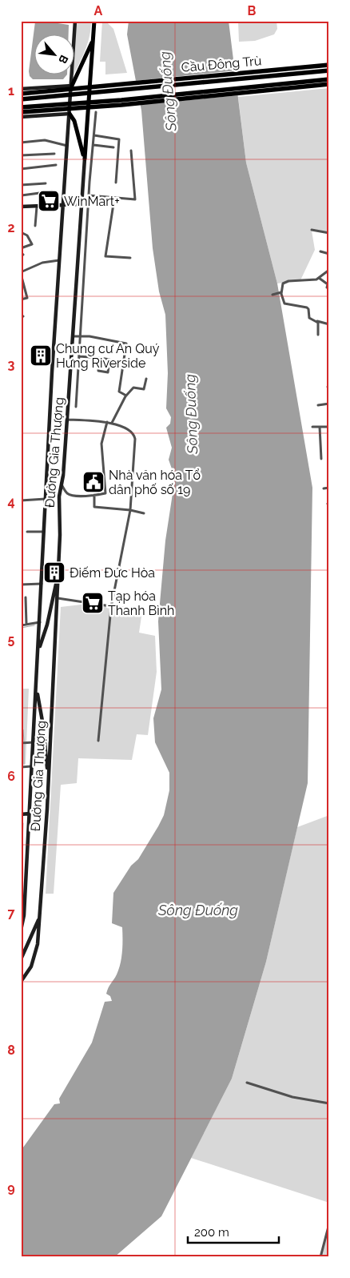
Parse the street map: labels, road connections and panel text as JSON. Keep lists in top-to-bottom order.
{
  "streets": {
    "highway": ["Cầu Đông Trù"],
    "main road": ["Đường Gia Thượng"]
  },
  "water": ["Sông Đuống"],
  "places": {
    "supermarket": ["WinMart+", "Tạp hóa Thanh Bình"],
    "building": ["Chung cư An Quý Hưng Riverside", "Điếm Đức Hòa"],
    "public building": ["Nhà văn hóa Tổ dân phố số 19"]
  },
  "scale_bar": "200 m",
  "north": "bottom right",
  "grid": {
    "columns": ["A", "B"],
    "rows": [
      "1",
      "2",
      "3",
      "4",
      "5",
      "6",
      "7",
      "8",
      "9"
    ]
  }
}
